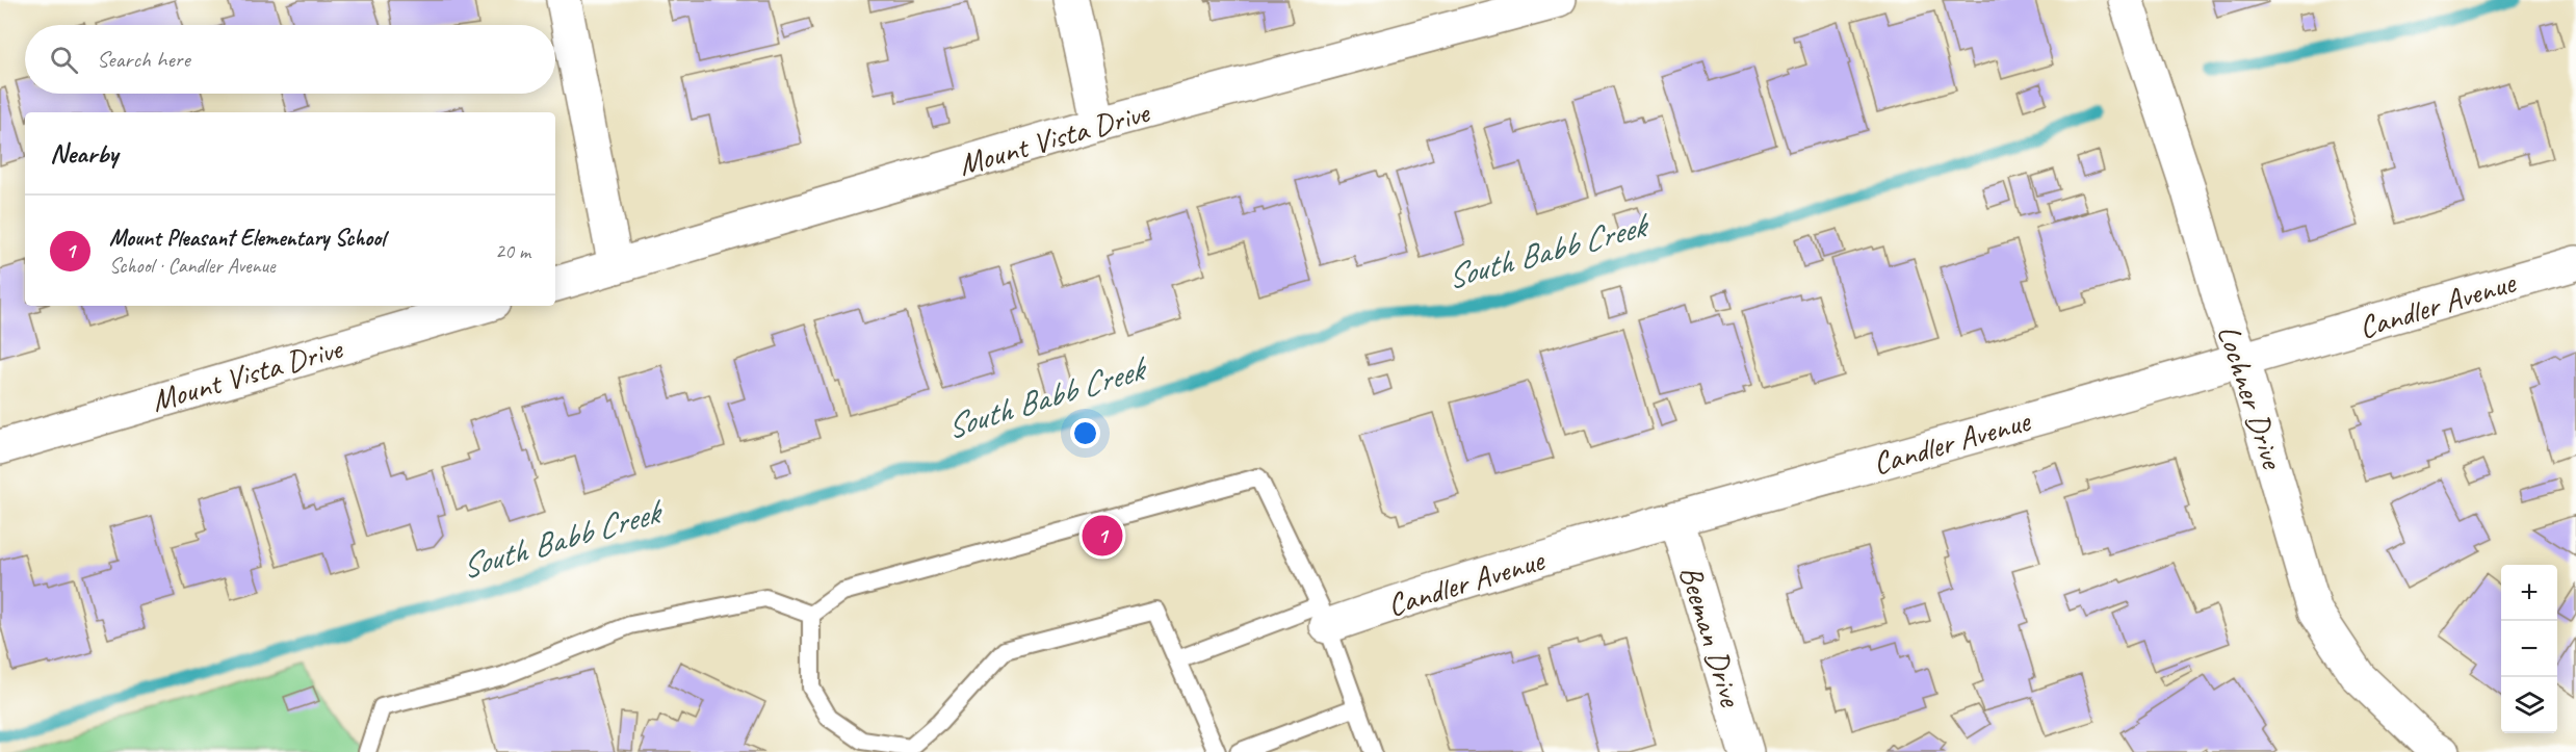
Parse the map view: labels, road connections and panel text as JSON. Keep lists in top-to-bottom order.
{
  "streets": {
    "street": [
      "Mount Vista Drive",
      "Candler Avenue",
      "Lochner Drive",
      "Beeman Drive"
    ]
  },
  "crossings": [
    ["Candler Avenue", "Lochner Drive"],
    ["Candler Avenue", "Beeman Drive"]
  ],
  "water": ["South Babb Creek"],
  "page": {
    "search": "Search here",
    "heading": "Nearby",
    "list": [
      {
        "mark": "1",
        "name": "Mount Pleasant Elementary School",
        "note": "School · Candler Avenue",
        "value": "20 m"
      }
    ],
    "pins": "1",
    "map_buttons": ["+", "−"]
  }
}
